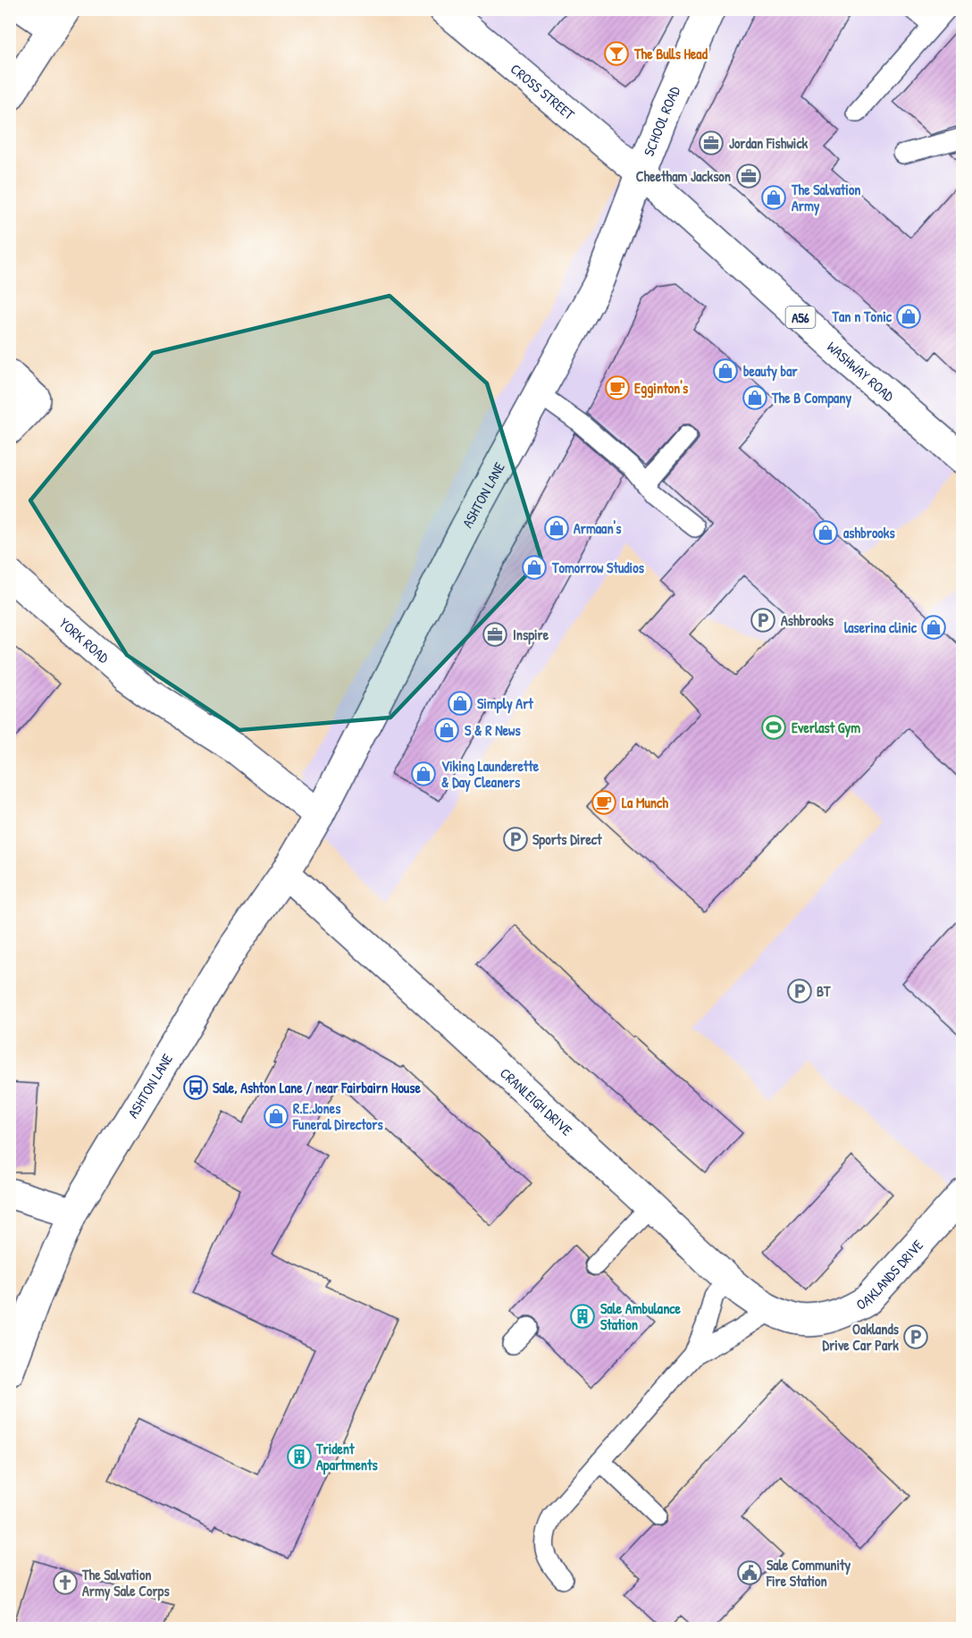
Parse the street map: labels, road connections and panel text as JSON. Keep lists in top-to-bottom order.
{
  "streets": {
    "main road": [
      "CROSS STREET",
      "SCHOOL ROAD",
      "A56",
      "WASHWAY ROAD",
      "ASHTON LANE",
      "YORK ROAD",
      "CRANLEIGH DRIVE",
      "OAKLANDS DRIVE"
    ]
  },
  "crossings": [
    ["CROSS STREET", "SCHOOL ROAD"],
    ["CROSS STREET", "WASHWAY ROAD"],
    ["CROSS STREET", "ASHTON LANE"],
    ["SCHOOL ROAD", "WASHWAY ROAD"],
    ["SCHOOL ROAD", "ASHTON LANE"],
    ["WASHWAY ROAD", "ASHTON LANE"],
    ["ASHTON LANE", "YORK ROAD"],
    ["ASHTON LANE", "CRANLEIGH DRIVE"],
    ["CRANLEIGH DRIVE", "OAKLANDS DRIVE"]
  ],
  "places": {
    "bar": ["The Bulls Head"],
    "office": ["Jordan Fishwick", "Cheetham Jackson", "Inspire"],
    "shop": [
      "The Salvation Army",
      "Tan n Tonic",
      "beauty bar",
      "The B Company",
      "Armaan's",
      "ashbrooks",
      "Tomorrow Studios",
      "laserina clinic",
      "Simply Art",
      "S & R News",
      "Viking Launderette & Day Cleaners",
      "R.E.Jones Funeral Directors"
    ],
    "cafe": ["Egginton's", "La Munch"],
    "parking": [
      "Ashbrooks",
      "Sports Direct",
      "BT",
      "Oaklands Drive Car Park"
    ],
    "sports": ["Everlast Gym"],
    "bus stop": ["Sale, Ashton Lane / near Fairbairn House"],
    "building": ["Sale Ambulance Station", "Trident Apartments"],
    "public building": ["Sale Community Fire Station"],
    "church": ["The Salvation Army Sale Corps"]
  }
}
